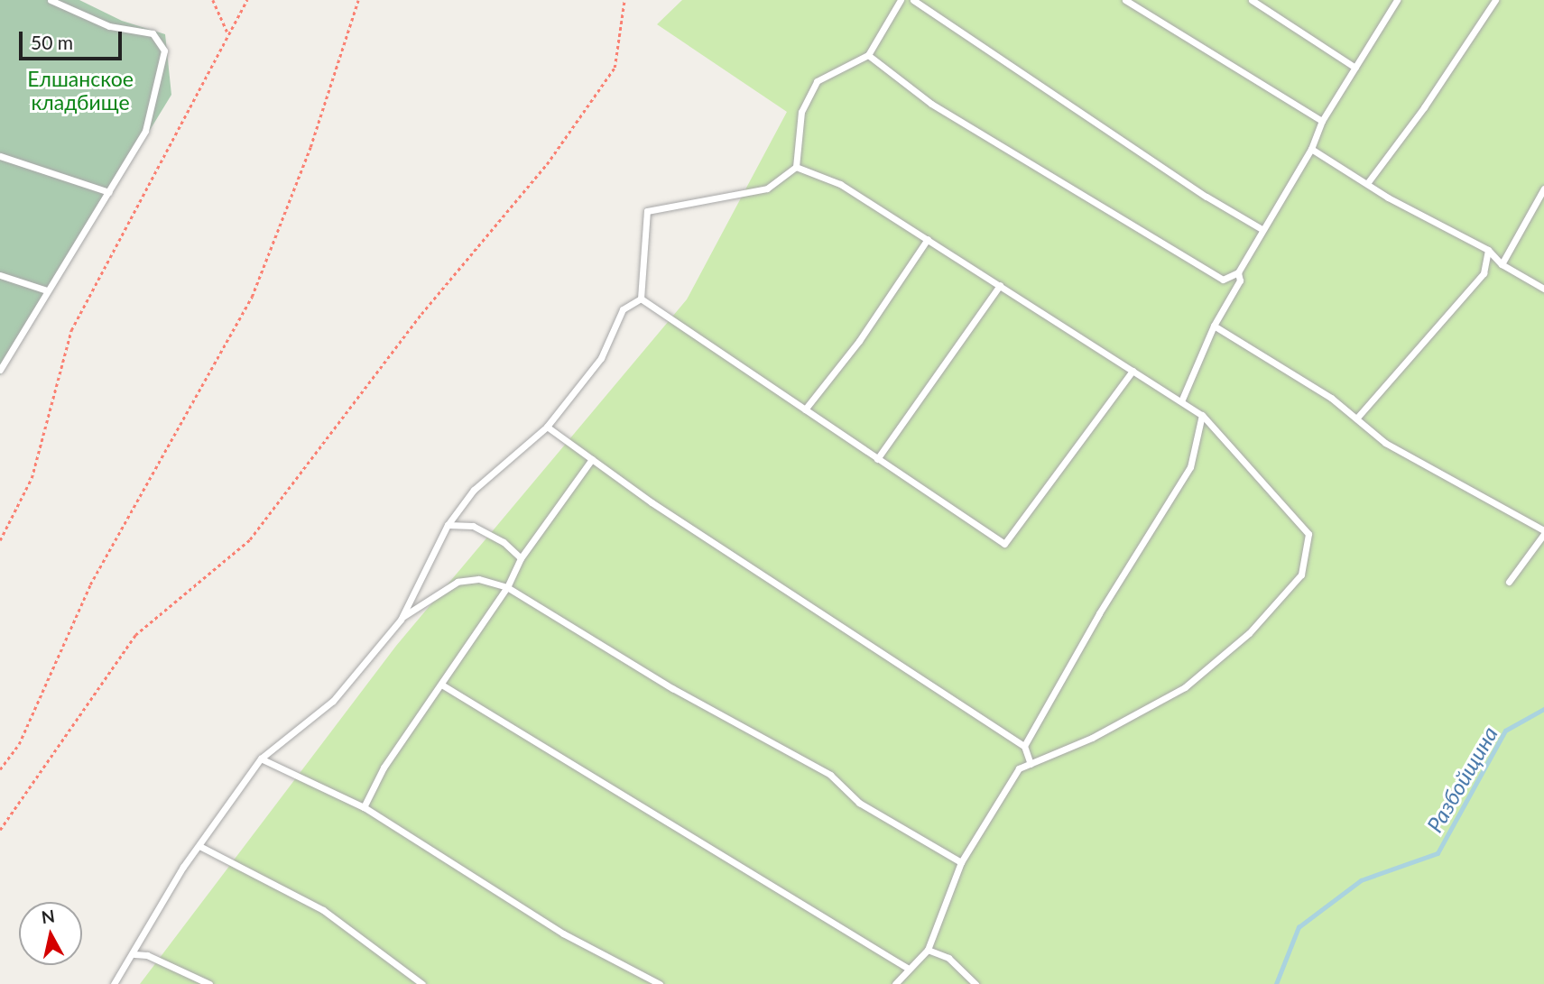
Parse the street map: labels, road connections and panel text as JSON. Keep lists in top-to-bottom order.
{
  "water": ["Разбойщина"],
  "parks": ["Елшанское кладбище"],
  "scale_bar": "50 m",
  "north": "top"
}
